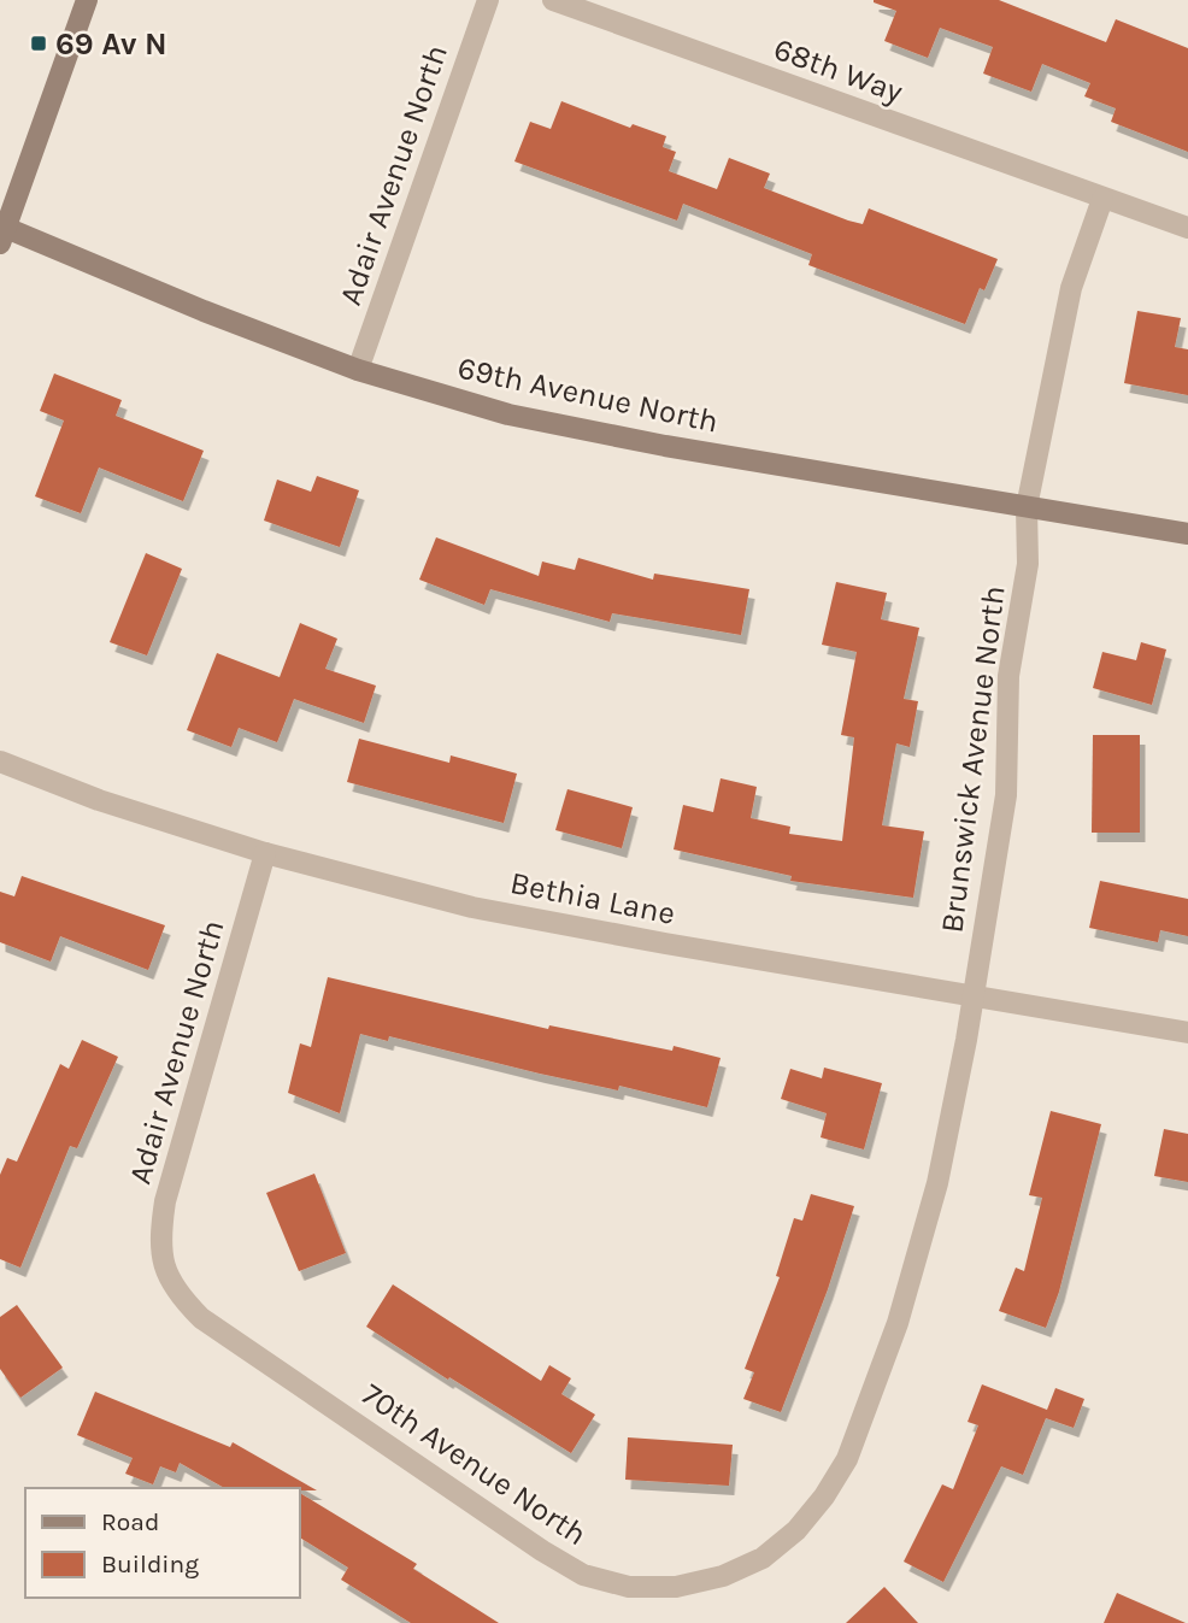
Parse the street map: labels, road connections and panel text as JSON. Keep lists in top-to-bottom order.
{
  "streets": {
    "street": [
      "68th Way",
      "Adair Avenue North",
      "69th Avenue North",
      "Brunswick Avenue North",
      "Bethia Lane",
      "70th Avenue North"
    ]
  },
  "crossings": [
    ["68th Way", "Brunswick Avenue North"],
    ["Adair Avenue North", "69th Avenue North"],
    ["Adair Avenue North", "Bethia Lane"],
    ["Adair Avenue North", "70th Avenue North"],
    ["69th Avenue North", "Brunswick Avenue North"],
    ["Brunswick Avenue North", "Bethia Lane"],
    ["Brunswick Avenue North", "70th Avenue North"]
  ],
  "places": {
    "transit": ["69 Av N"]
  },
  "legend": ["Road", "Building"]
}
